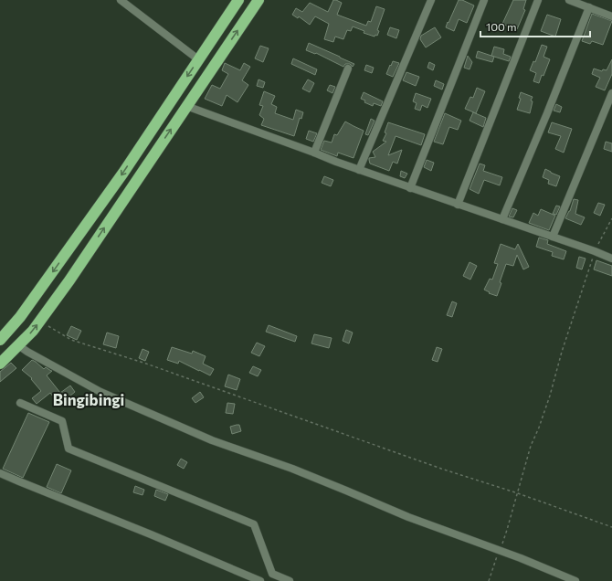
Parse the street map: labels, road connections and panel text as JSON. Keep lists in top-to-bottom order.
{
  "districts": ["Bingibingi"],
  "scale_bar": "100 m"
}
